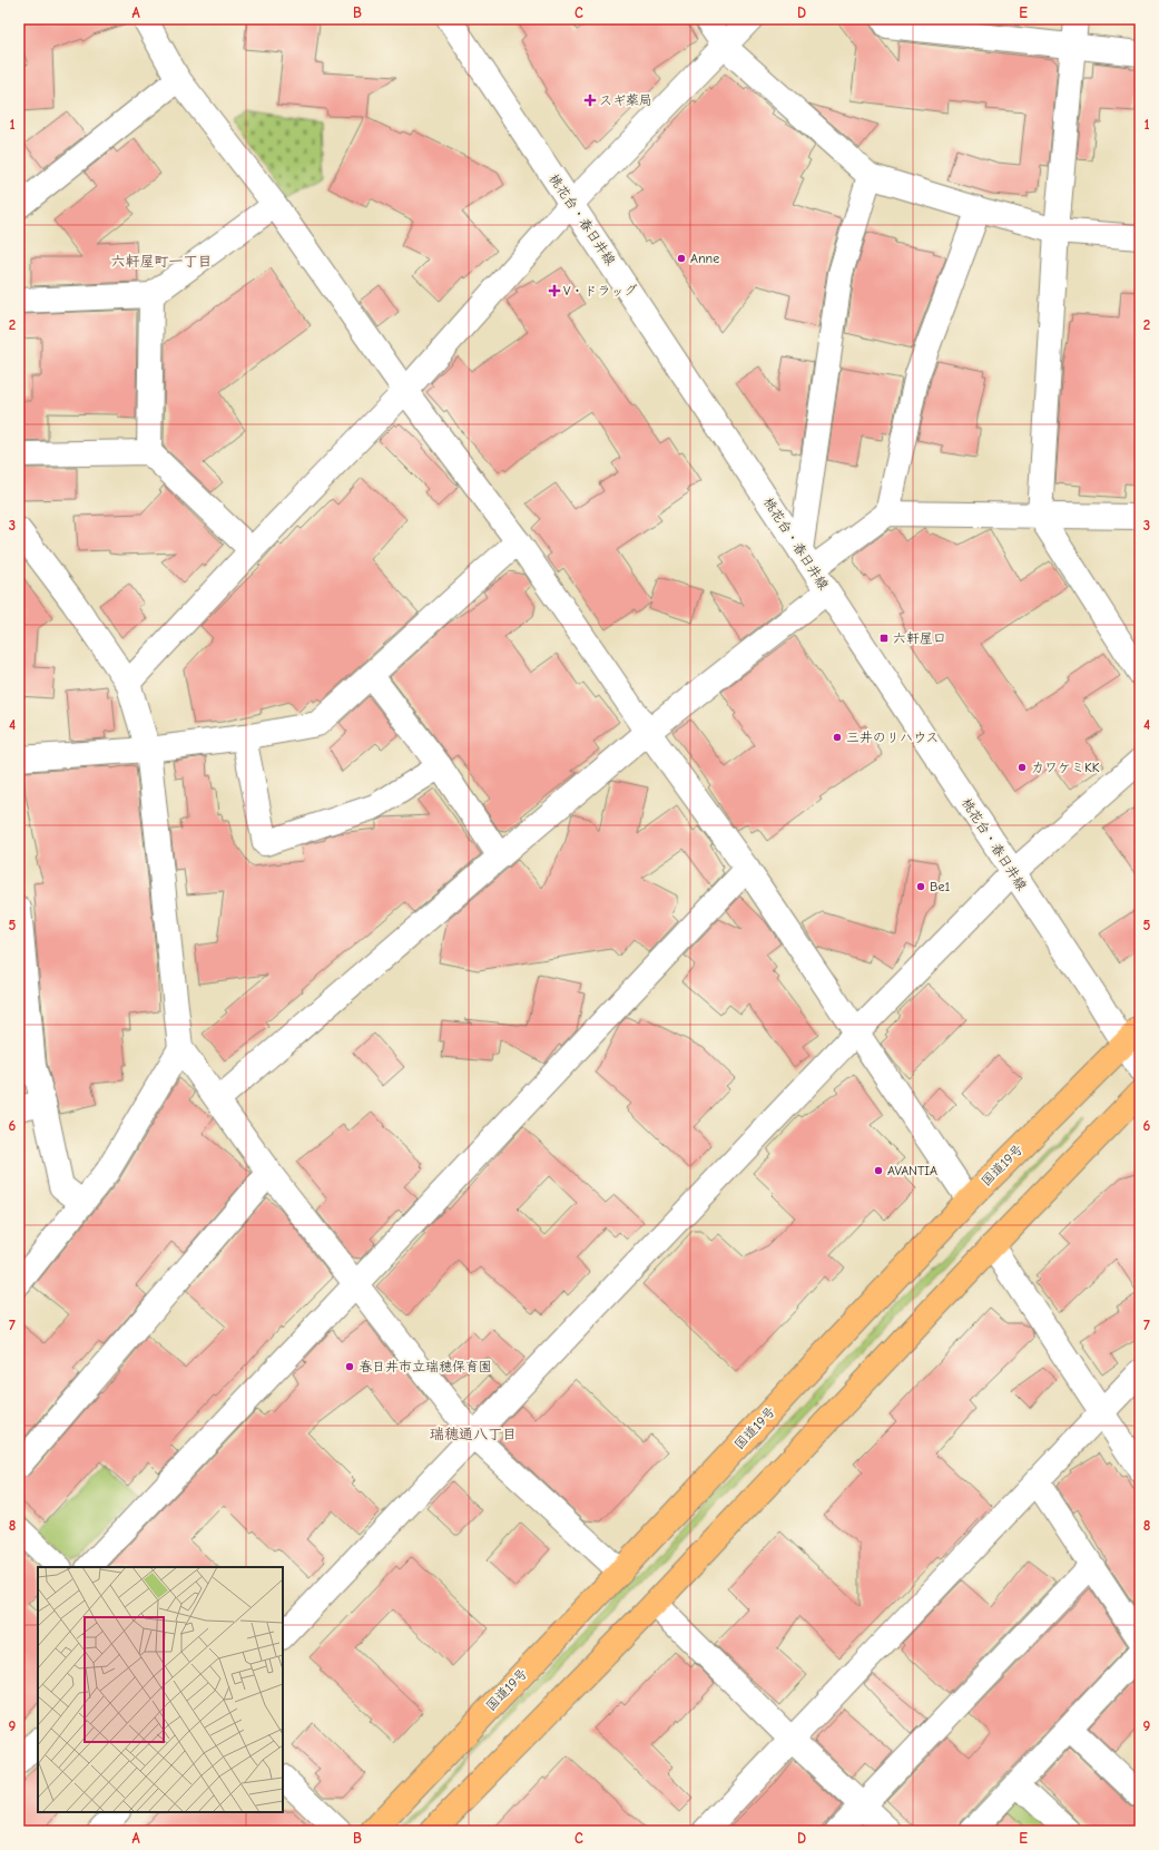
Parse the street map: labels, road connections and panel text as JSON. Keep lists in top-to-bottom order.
{
  "streets": {
    "highway": ["国道19号"],
    "street": ["桃花台・春日井線"]
  },
  "crossings": [
    ["桃花台・春日井線", "国道19号"]
  ],
  "districts": ["六軒屋町一丁目", "瑞穂通八丁目"],
  "places": {
    "health": ["スギ薬局", "V・ドラッグ"],
    "other": [
      "Anne",
      "三井のリハウス",
      "カワケミKK",
      "Be1",
      "AVANTIA",
      "春日井市立瑞穂保育園"
    ],
    "transit": ["六軒屋口"]
  },
  "grid": {
    "columns": [
      "A",
      "B",
      "C",
      "D",
      "E"
    ],
    "rows": [
      "1",
      "2",
      "3",
      "4",
      "5",
      "6",
      "7",
      "8",
      "9"
    ]
  }
}
